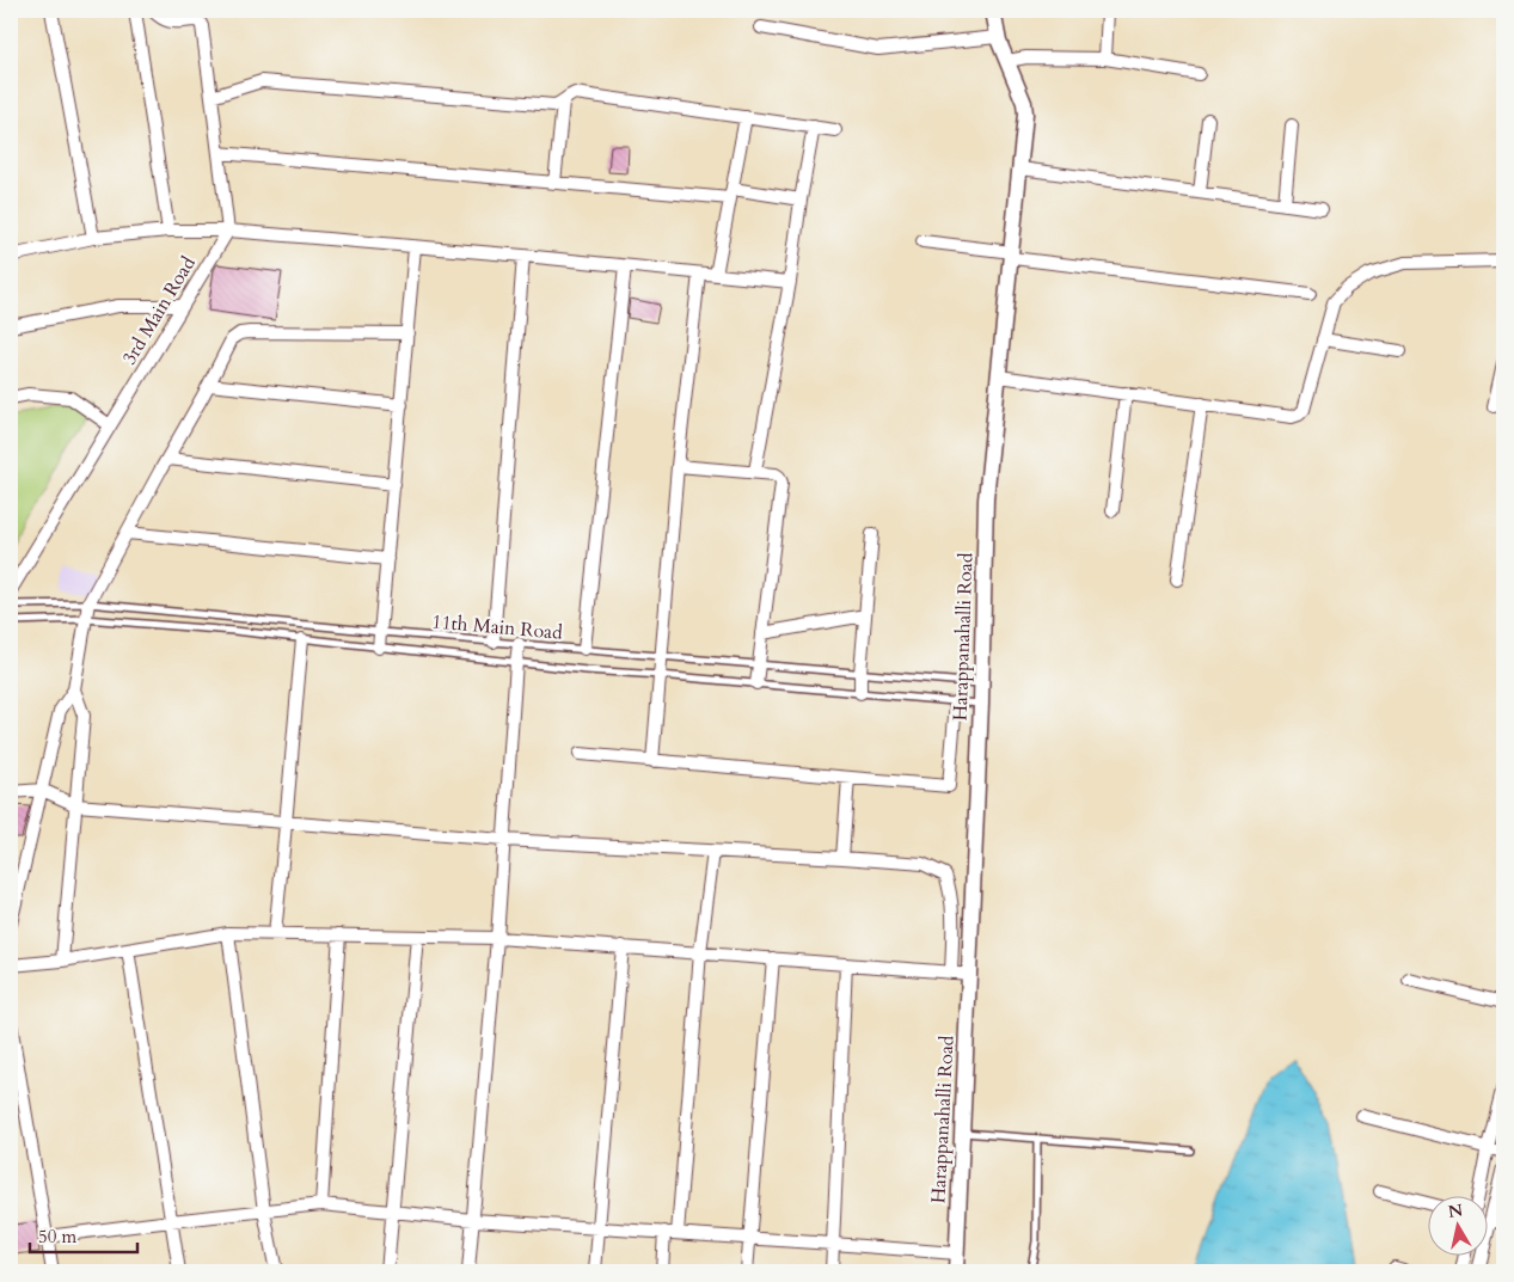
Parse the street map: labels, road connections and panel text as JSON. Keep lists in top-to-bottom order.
{
  "streets": {
    "street": ["3rd Main Road", "Harappanahalli Road"],
    "lane": ["11th Main Road"]
  },
  "crossings": [
    ["11th Main Road", "Harappanahalli Road"]
  ],
  "scale_bar": "50 m",
  "north": "top"
}
